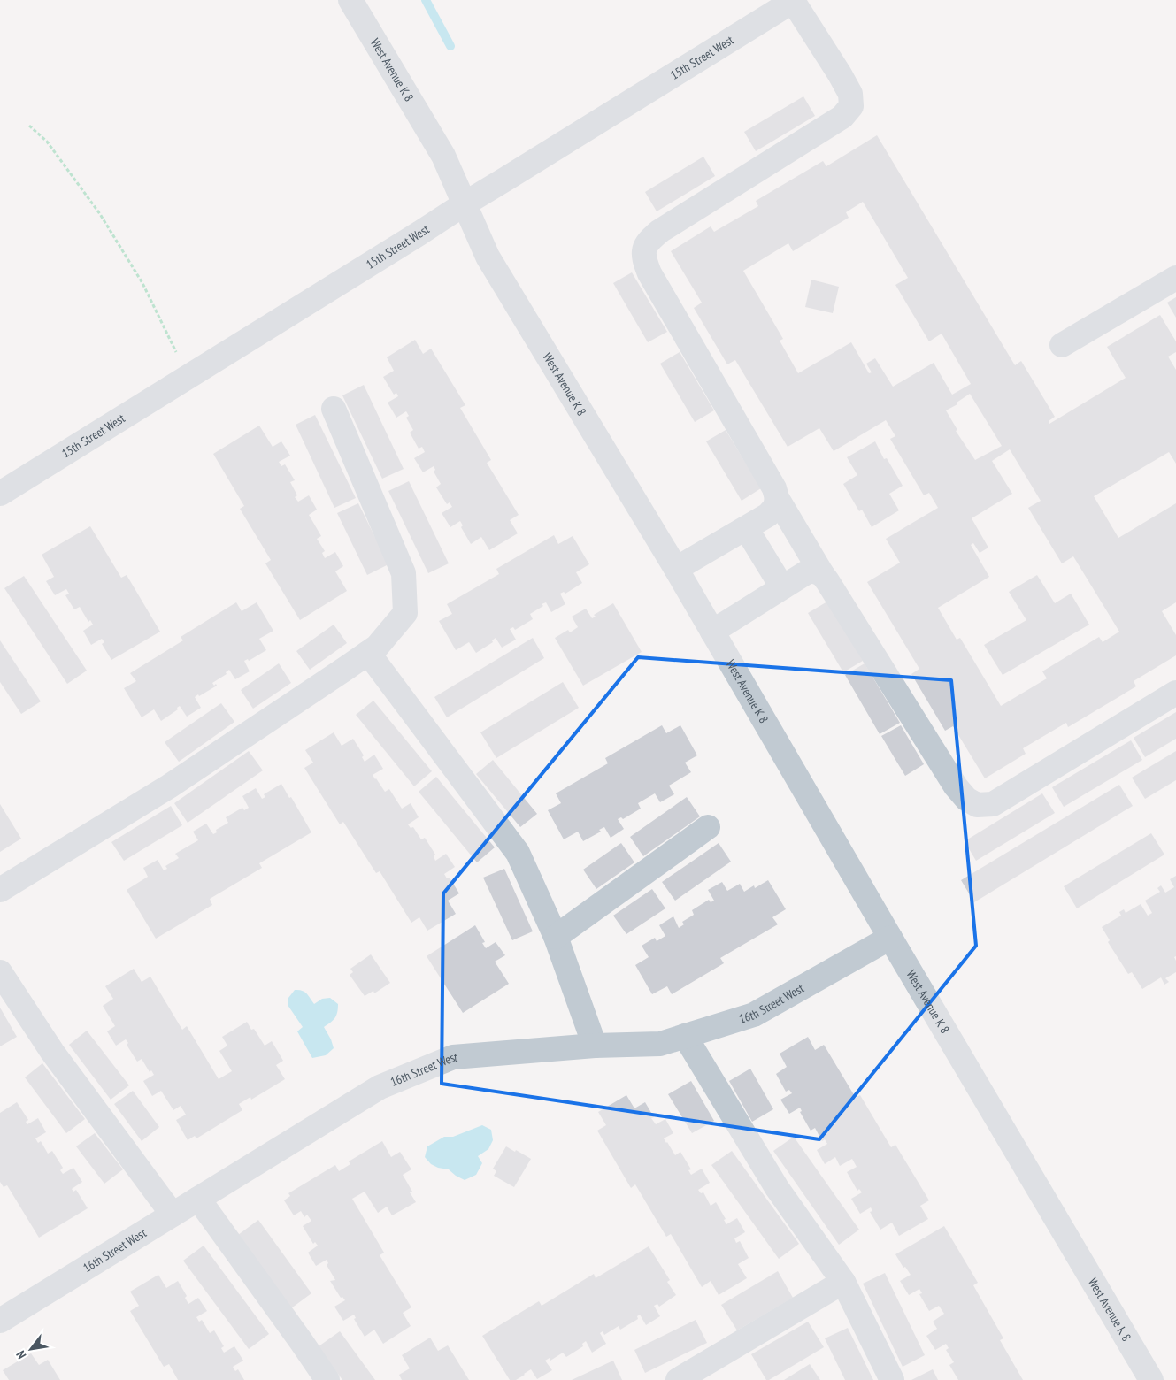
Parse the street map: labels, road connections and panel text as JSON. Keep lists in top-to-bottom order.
{
  "streets": {
    "street": ["15th Street West", "West Avenue K 8", "16th Street West"]
  },
  "crossings": [
    ["15th Street West", "West Avenue K 8"],
    ["West Avenue K 8", "16th Street West"]
  ],
  "north": "bottom left"
}
